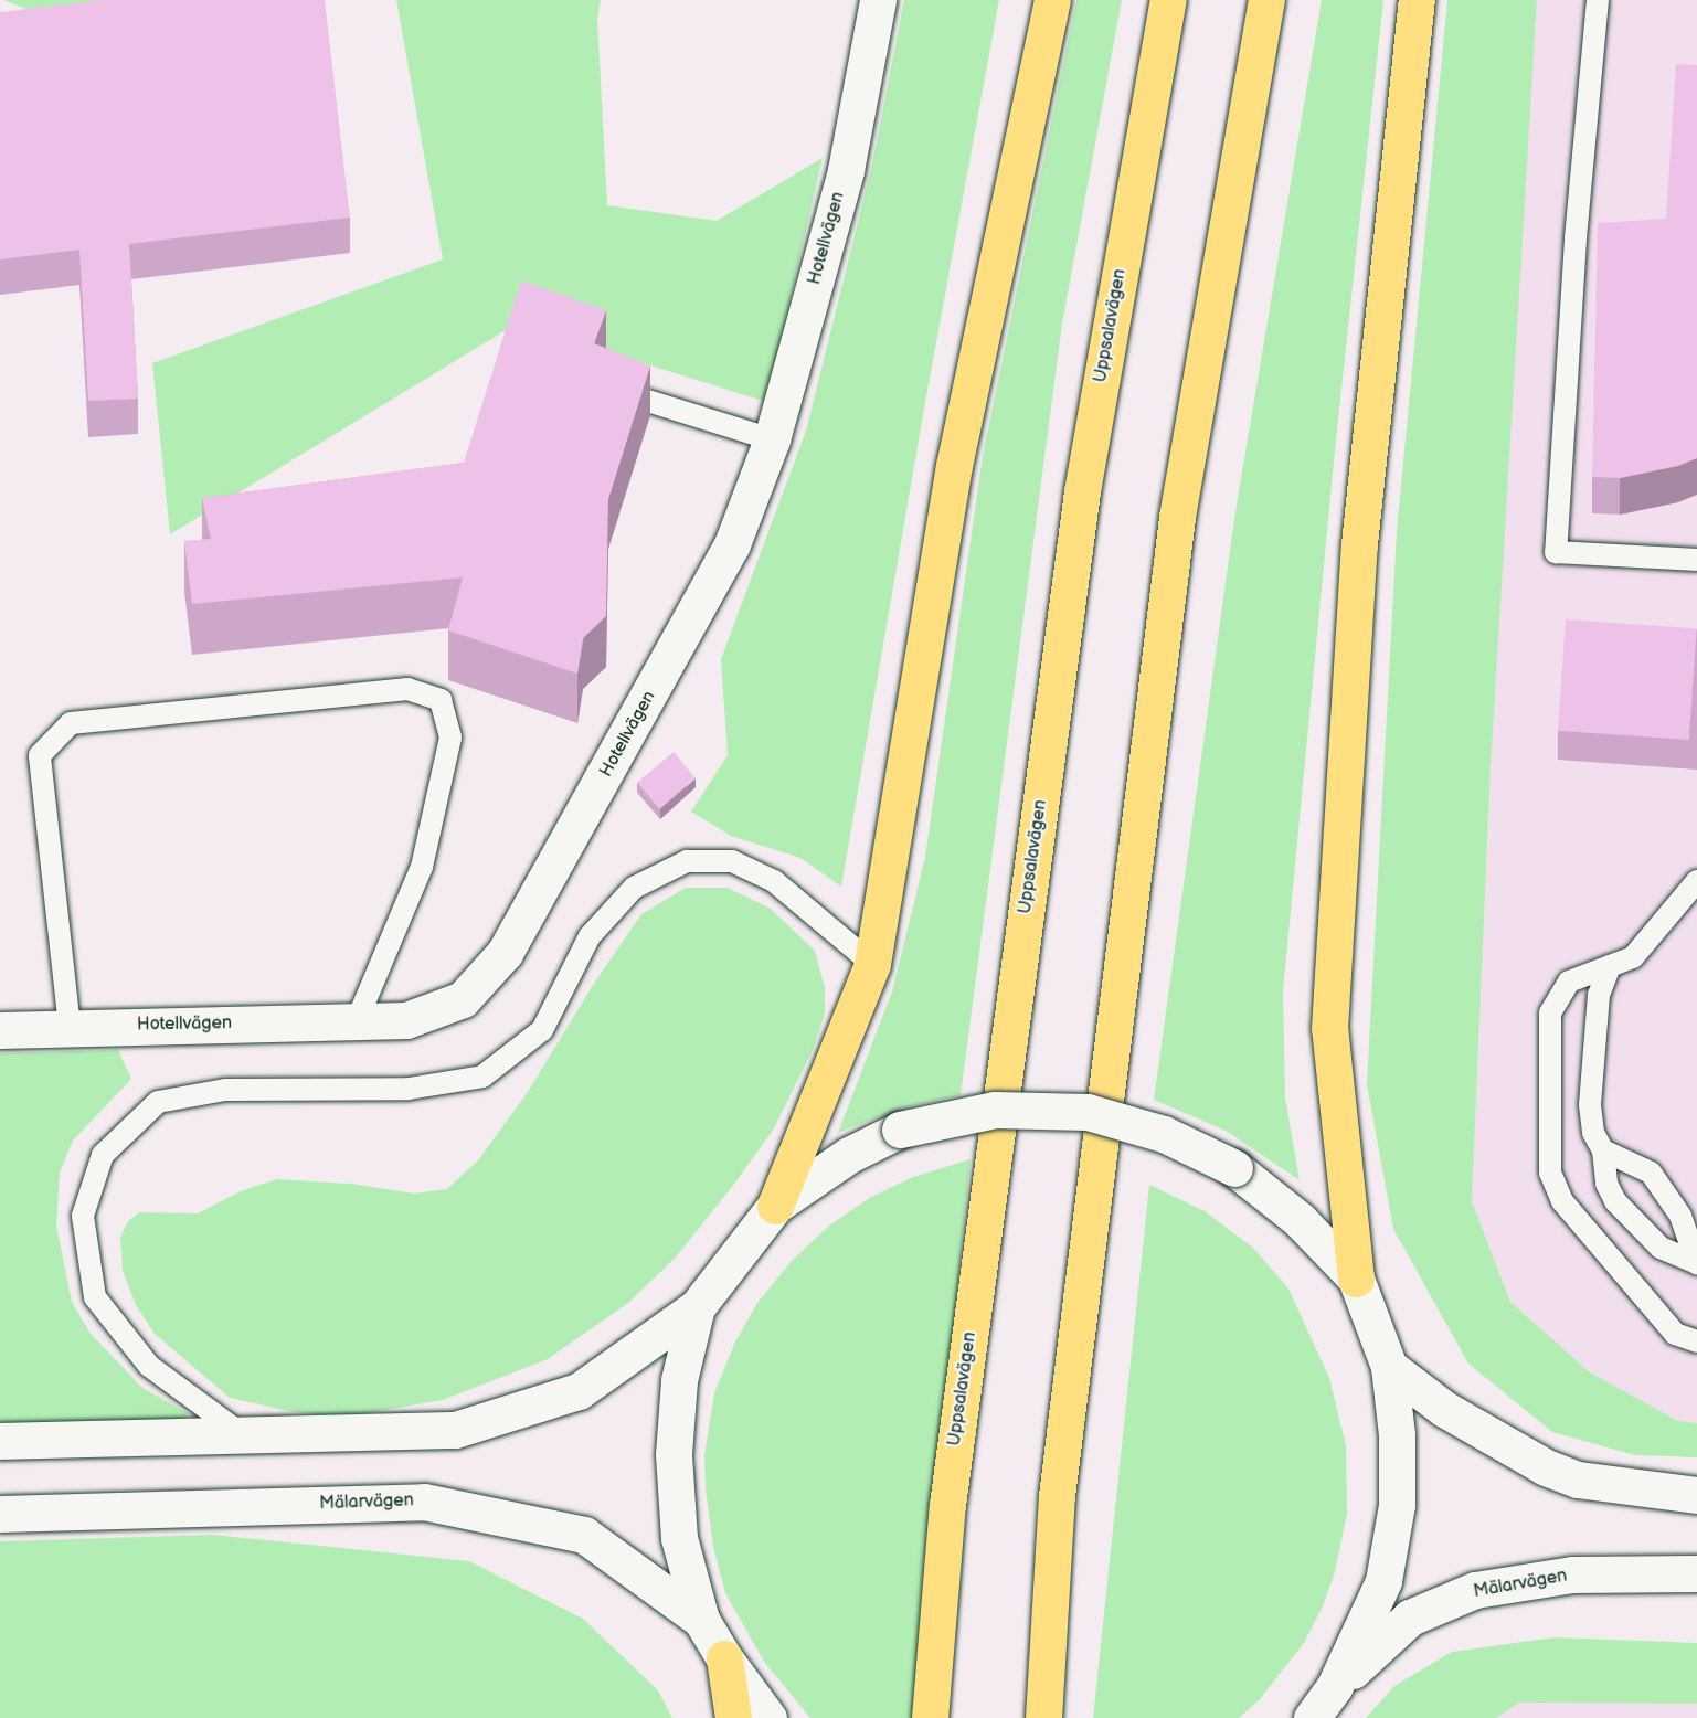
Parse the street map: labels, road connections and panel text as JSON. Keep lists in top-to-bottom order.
{
  "streets": {
    "highway": ["Uppsalavägen"],
    "main road": ["Hotellvägen", "Mälarvägen"]
  }
}
